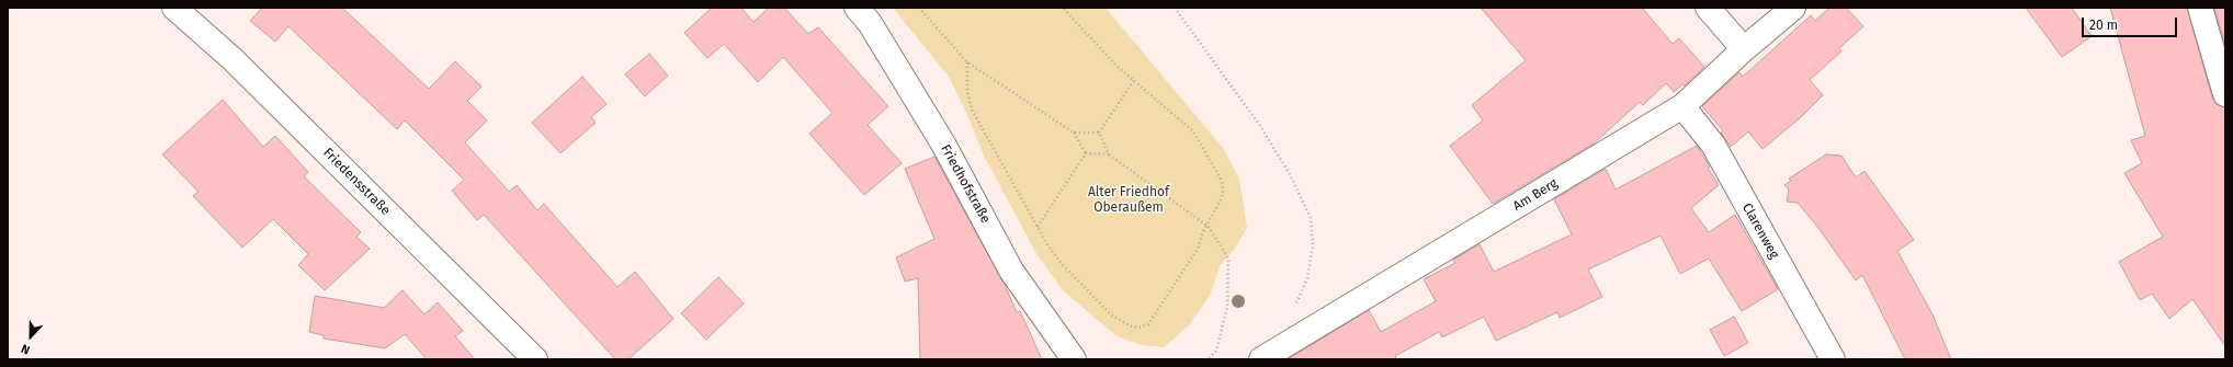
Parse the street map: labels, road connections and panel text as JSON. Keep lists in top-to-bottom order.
{
  "streets": {
    "street": [
      "Friedensstraße",
      "Friedhofstraße",
      "Am Berg",
      "Clarenweg"
    ]
  },
  "crossings": [
    ["Am Berg", "Clarenweg"]
  ],
  "parks": ["Alter Friedhof Oberaußem"],
  "scale_bar": "20 m",
  "north": "bottom"
}
